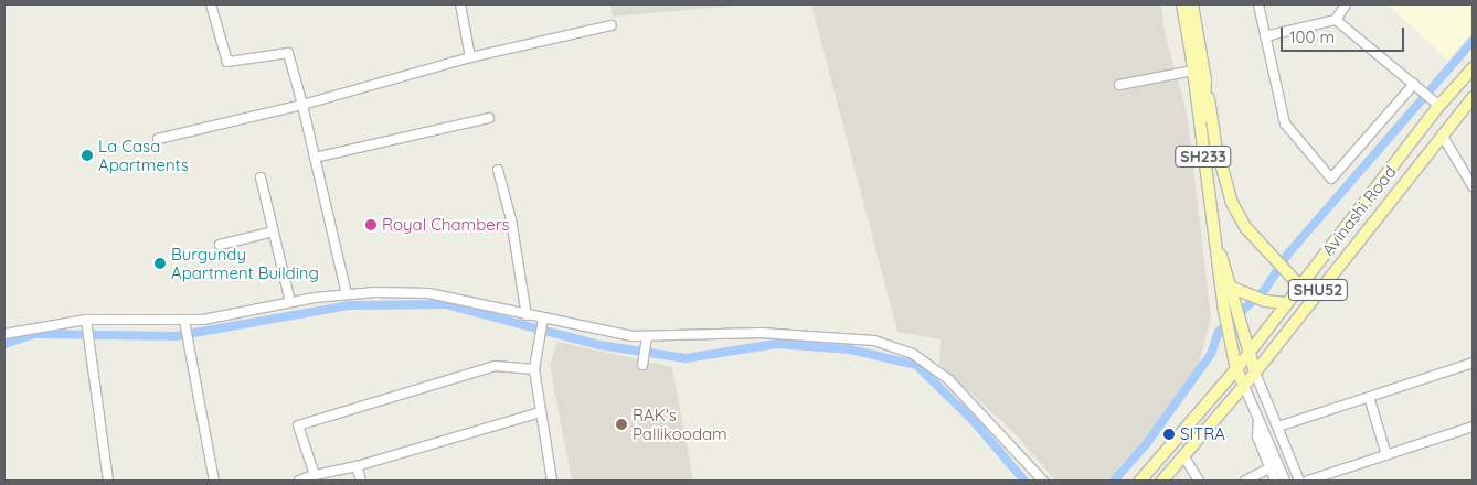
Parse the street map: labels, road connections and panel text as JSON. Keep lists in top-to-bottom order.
{
  "streets": {
    "main road": ["SH233", "Avinashi Road", "SHU52"]
  },
  "crossings": [
    ["SH233", "Avinashi Road"]
  ],
  "places": [
    "La Casa Apartments",
    "Royal Chambers",
    "Burgundy Apartment Building",
    "RAK's Pallikoodam",
    "SITRA"
  ],
  "scale_bar": "100 m"
}
